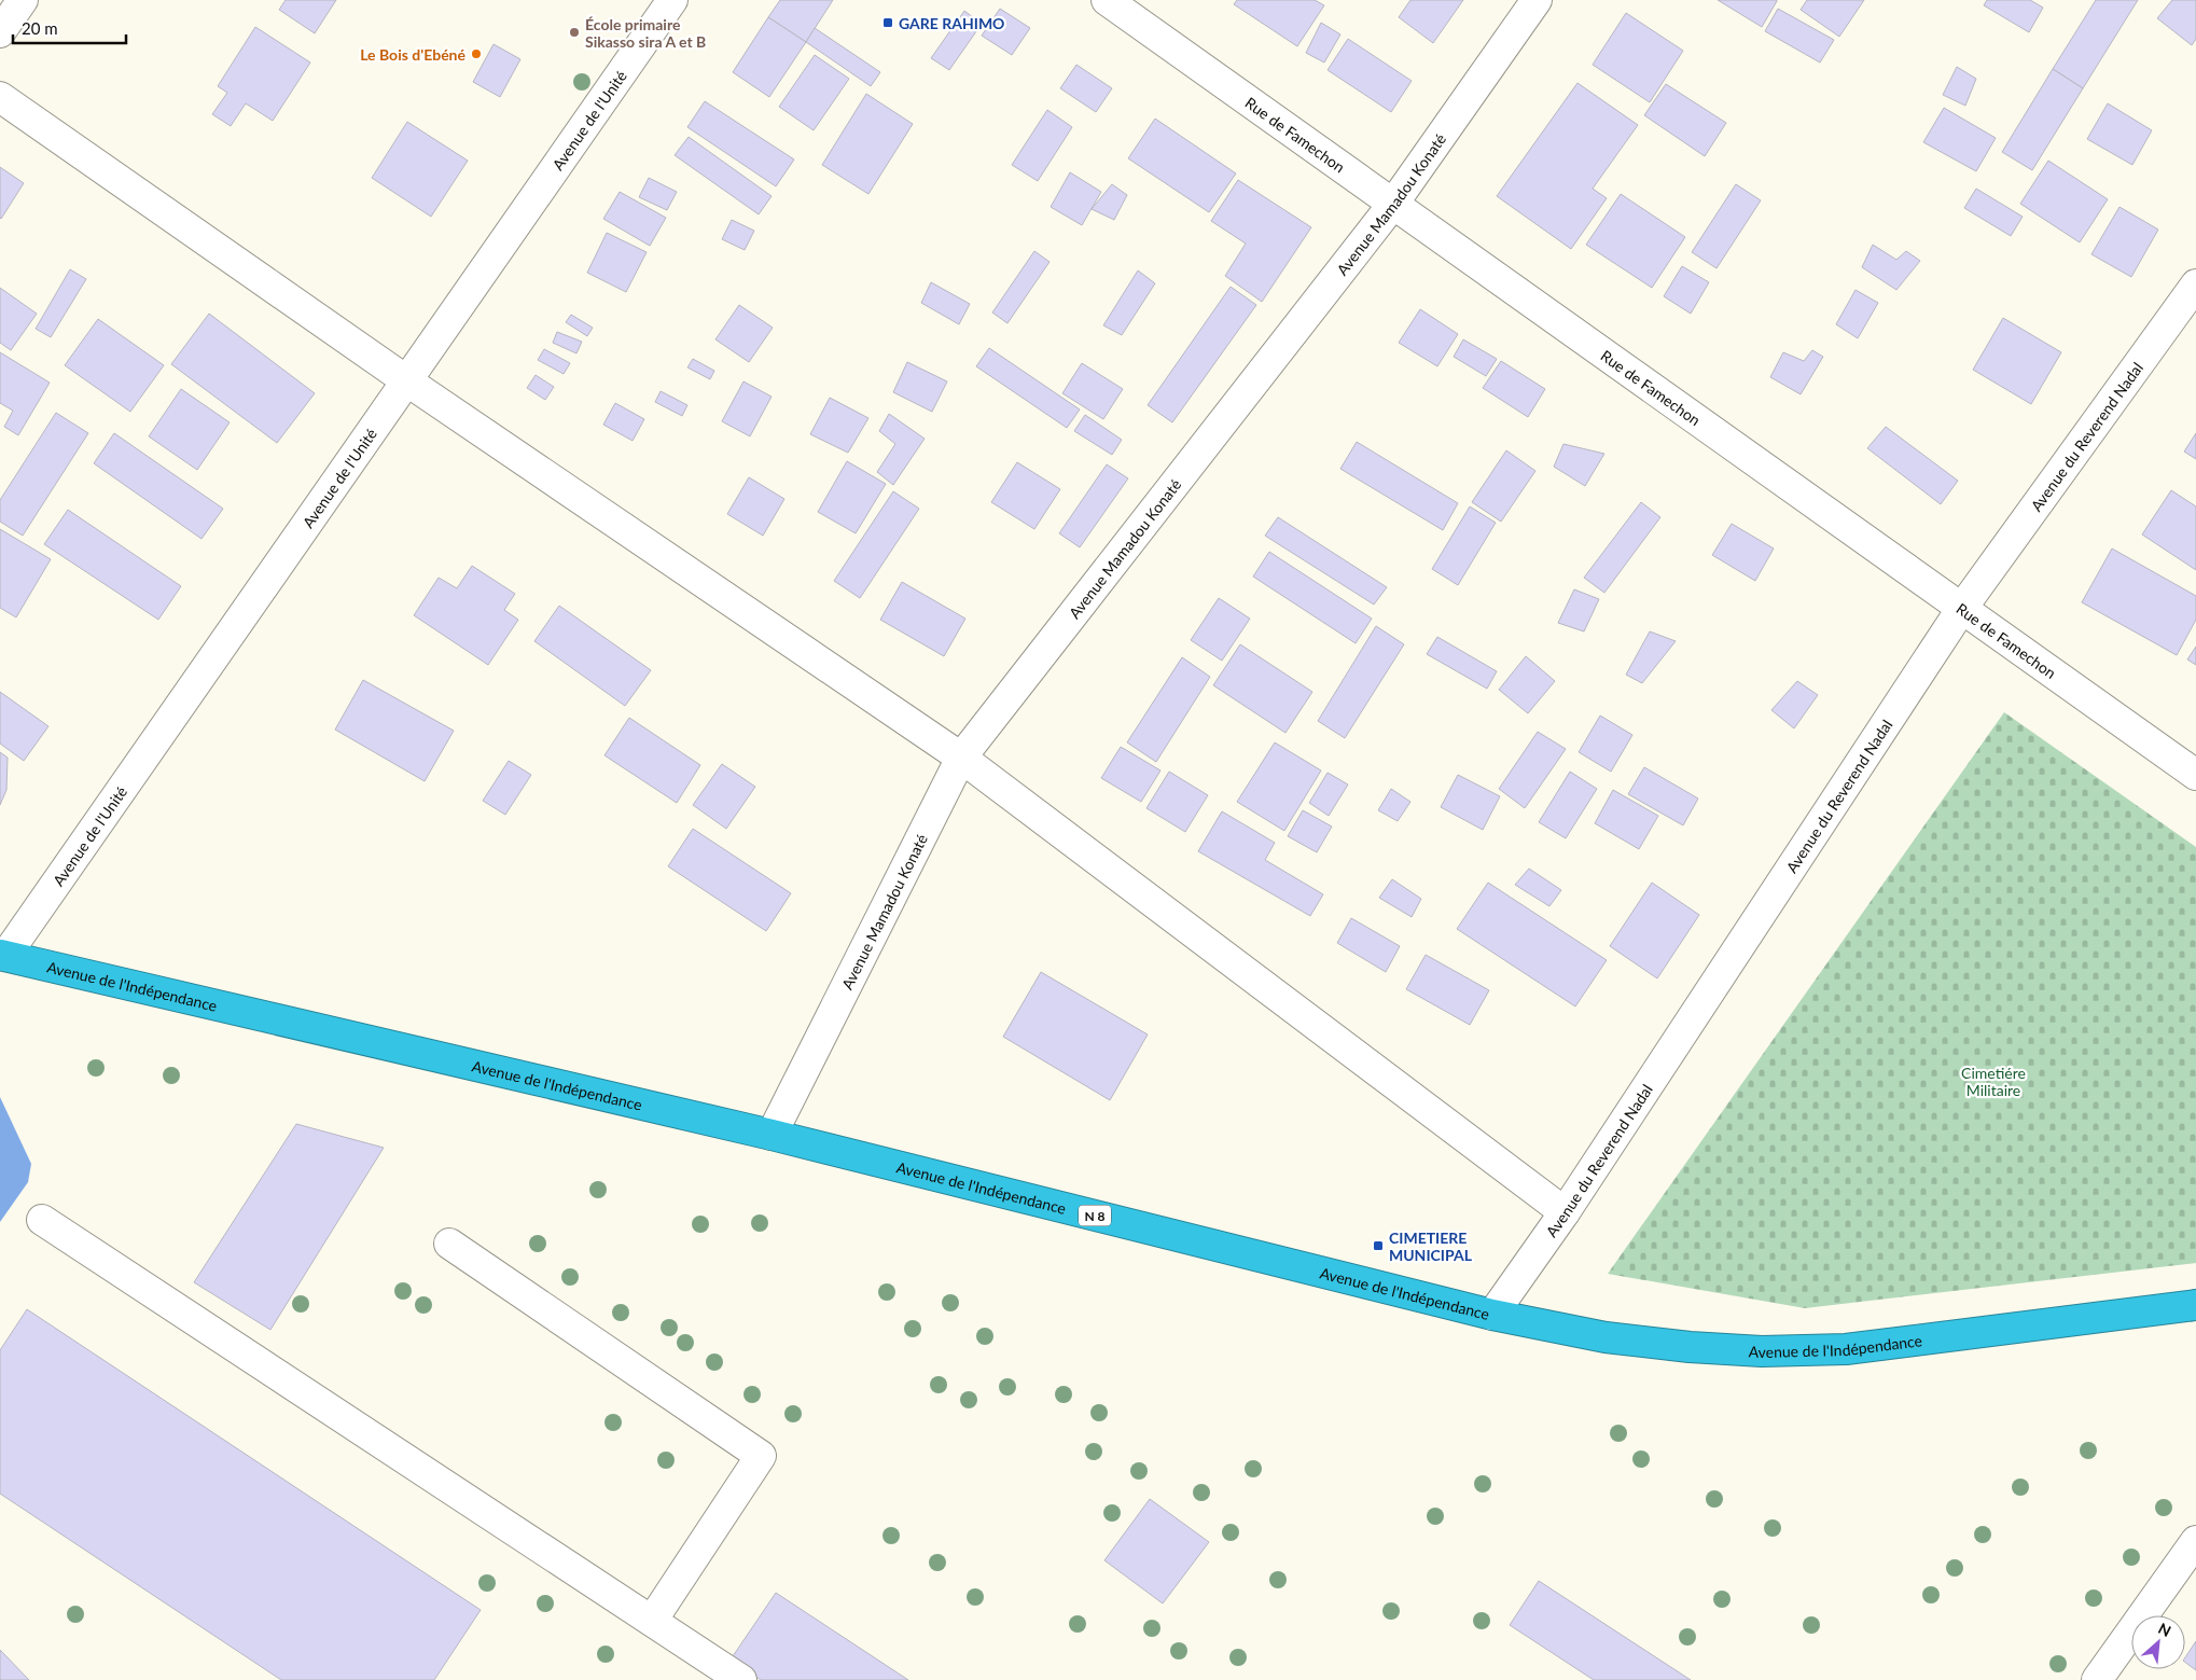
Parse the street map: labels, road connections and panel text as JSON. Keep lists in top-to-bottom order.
{
  "streets": {
    "highway": ["Avenue de l'Indépendance", "N 8"],
    "street": [
      "Avenue de l'Unité",
      "Rue de Famechon",
      "Avenue Mamadou Konaté",
      "Avenue du Reverend Nadal"
    ]
  },
  "crossings": [
    ["Avenue de l'Unité", "Avenue de l'Indépendance"],
    ["Rue de Famechon", "Avenue Mamadou Konaté"],
    ["Rue de Famechon", "Avenue du Reverend Nadal"],
    ["Avenue Mamadou Konaté", "Avenue de l'Indépendance"],
    ["Avenue du Reverend Nadal", "Avenue de l'Indépendance"]
  ],
  "parks": ["Cimetiére Militaire"],
  "places": {
    "transit": ["GARE RAHIMO", "CIMETIERE MUNICIPAL"],
    "other": ["École primaire Sikasso sira A et B", "Le Bois d'Ebéné"]
  },
  "scale_bar": "20 m",
  "north": "top right"
}
